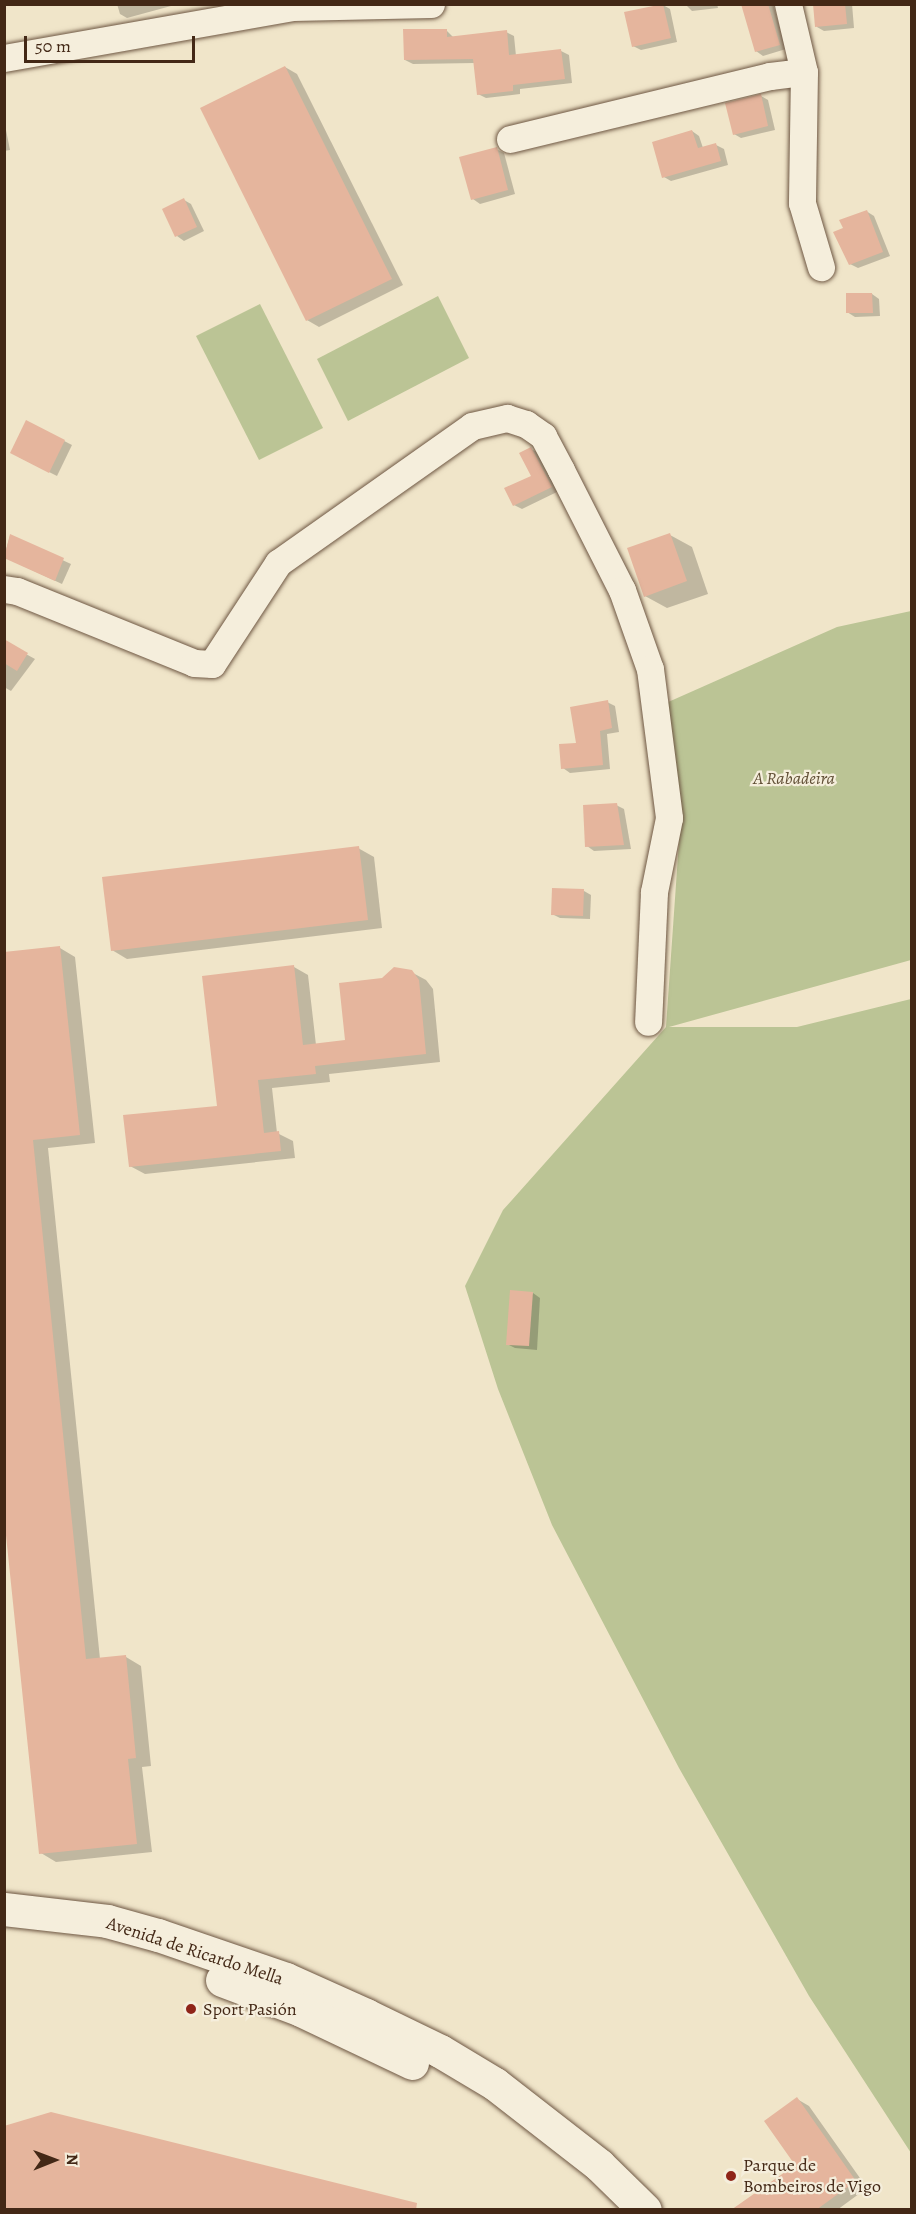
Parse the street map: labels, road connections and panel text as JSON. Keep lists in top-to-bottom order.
{
  "streets": {
    "main road": ["Avenida de Ricardo Mella"]
  },
  "parks": ["A Rabadeira"],
  "places": ["Sport Pasión", "Parque de Bombeiros de Vigo"],
  "scale_bar": "50 m",
  "north": "right"
}
